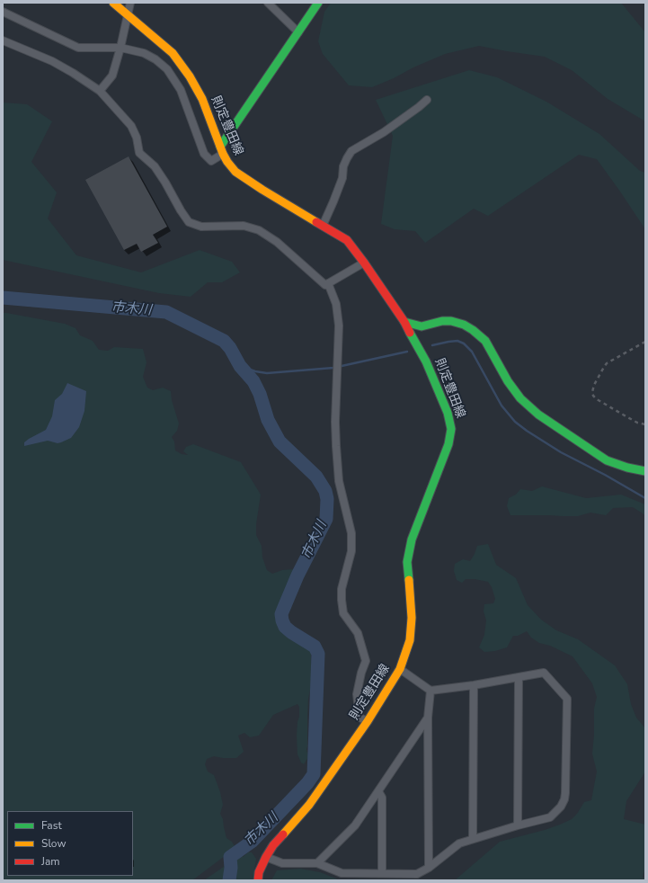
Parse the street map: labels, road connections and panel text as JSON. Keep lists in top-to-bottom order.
{
  "streets": {
    "main road": ["則定豊田線"]
  },
  "water": ["市木川"],
  "legend": ["Fast", "Slow", "Jam"]
}
